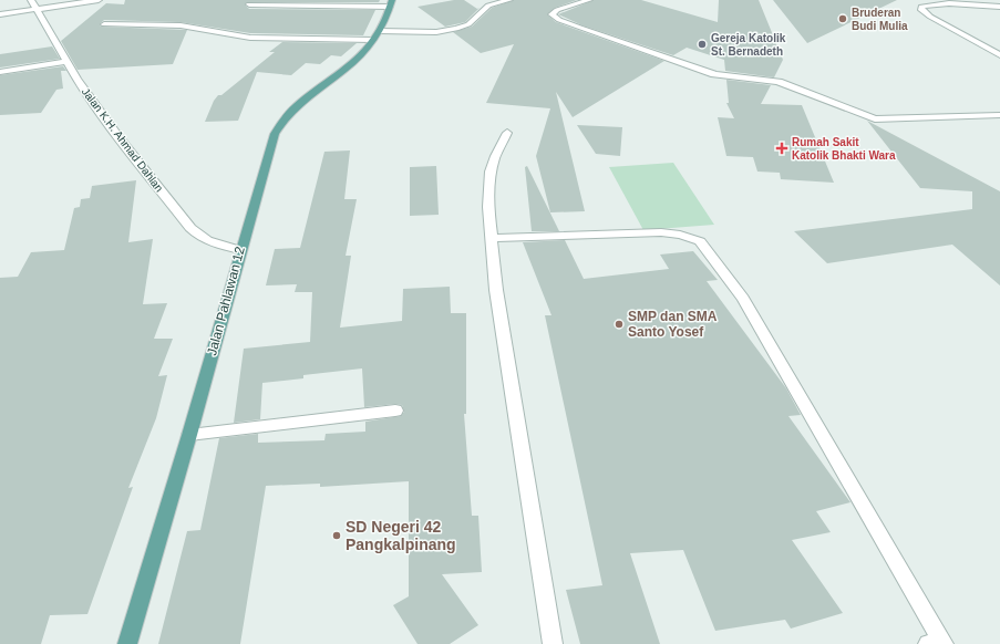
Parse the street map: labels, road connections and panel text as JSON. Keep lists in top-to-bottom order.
{
  "streets": {
    "main road": ["Jalan Pahlawan 12"],
    "street": ["Jalan K.H. Ahmad Dahlan"]
  },
  "crossings": [
    ["Jalan K.H. Ahmad Dahlan", "Jalan Pahlawan 12"]
  ],
  "places": {
    "other": [
      "Bruderan Budi Mulia",
      "Gereja Katolik St. Bernadeth",
      "SMP dan SMA Santo Yosef",
      "SD Negeri 42 Pangkalpinang"
    ],
    "health": ["Rumah Sakit Katolik Bhakti Wara"]
  }
}
